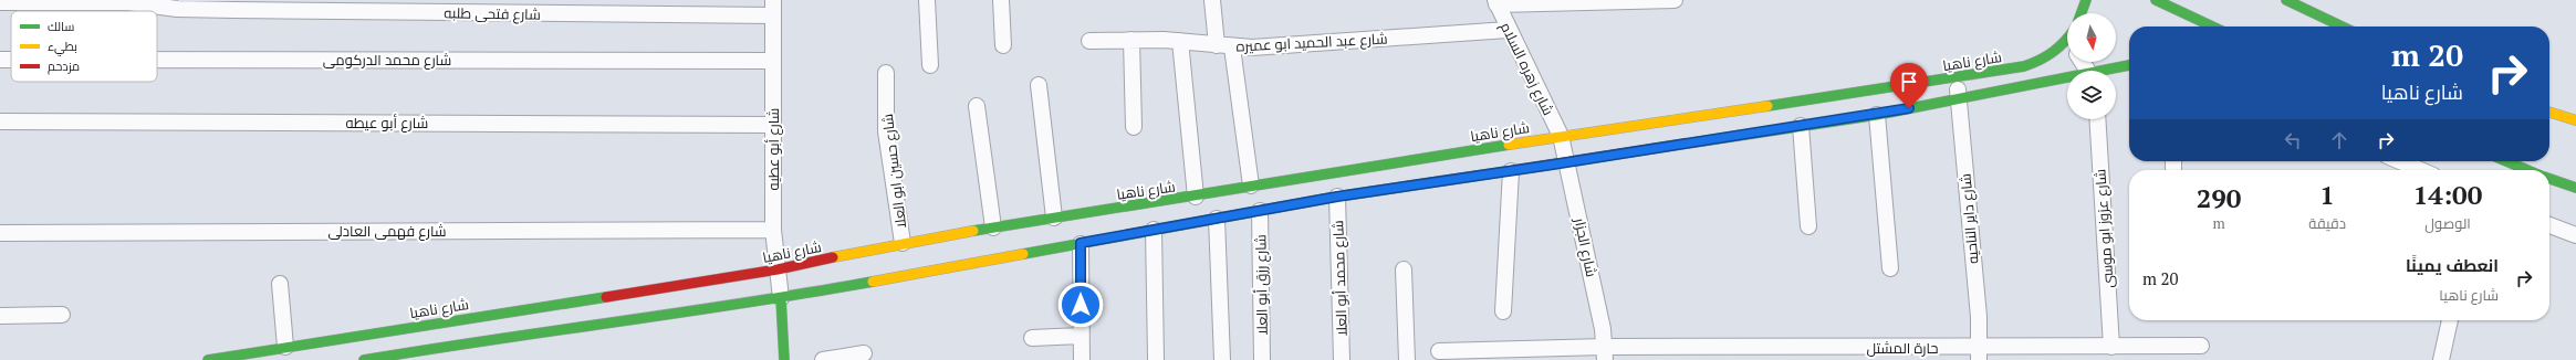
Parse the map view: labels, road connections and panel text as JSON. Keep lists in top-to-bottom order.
{
  "streets": {
    "main road": ["شارع ناهيا"],
    "street": [
      "شارع فتحى طلبه",
      "شارع عبد الحميد ابو عميره",
      "شارع محمد الدركومى",
      "شارع زهره السلام",
      "شارع أبو عيطه",
      "شارع أبو عطيه",
      "شارع حسين ابو العلا",
      "شارع داير الناحيه",
      "شارع عزوز ابو موسى",
      "شارع فهمى العادلى",
      "شارع الجزار",
      "شارع محمد أبو العلا",
      "شارع رزق أبو العلا",
      "حارة المشتل"
    ]
  },
  "crossings": [
    ["شارع فتحى طلبه", "شارع أبو عطيه"],
    ["شارع عبد الحميد ابو عميره", "شارع زهره السلام"],
    ["شارع محمد الدركومى", "شارع أبو عطيه"],
    ["شارع ناهيا", "شارع زهره السلام"],
    ["شارع ناهيا", "شارع أبو عطيه"],
    ["شارع ناهيا", "شارع حسين ابو العلا"],
    ["شارع ناهيا", "شارع داير الناحيه"],
    ["شارع ناهيا", "شارع الجزار"],
    ["شارع زهره السلام", "شارع الجزار"],
    ["شارع أبو عيطه", "شارع أبو عطيه"],
    ["شارع أبو عطيه", "شارع فهمى العادلى"],
    ["شارع داير الناحيه", "حارة المشتل"],
    ["شارع عزوز ابو موسى", "حارة المشتل"],
    ["شارع الجزار", "حارة المشتل"]
  ],
  "legend": ["سالك", "بطيء", "مزدحم"],
  "north": "bottom",
  "page": {
    "turn": ["20 m", "شارع ناهيا"],
    "eta": [
      "14:00",
      "الوصول",
      "1",
      "دقيقة",
      "290",
      "m"
    ],
    "list": [
      {
        "name": "انعطف يمينًا",
        "note": "شارع ناهيا",
        "value": "20 m"
      }
    ]
  }
}
